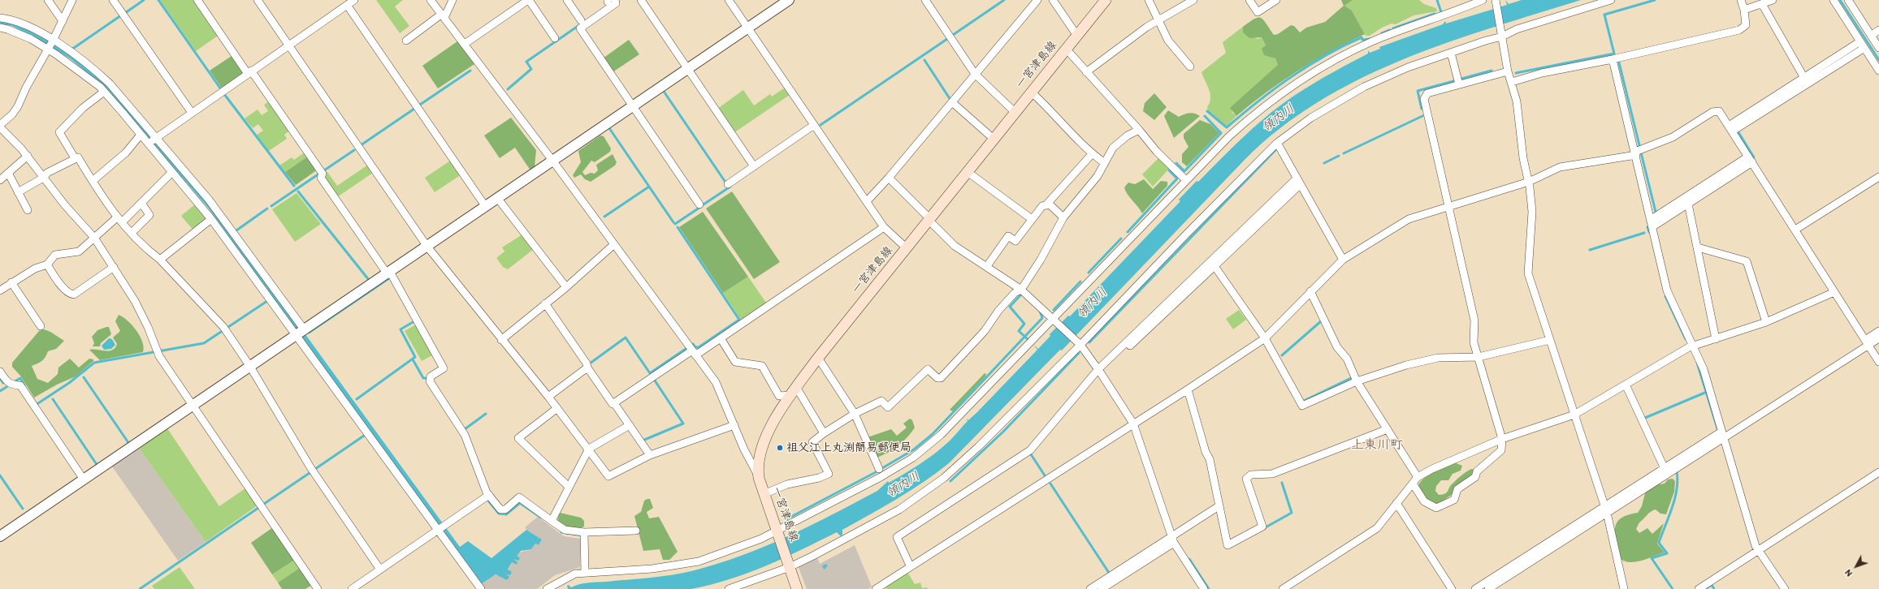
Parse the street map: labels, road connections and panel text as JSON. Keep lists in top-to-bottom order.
{
  "streets": {
    "main road": ["一宮津島線"]
  },
  "districts": ["上東川町"],
  "water": ["領内川"],
  "places": ["祖父江上丸渕簡易郵便局"],
  "north": "bottom left"
}
